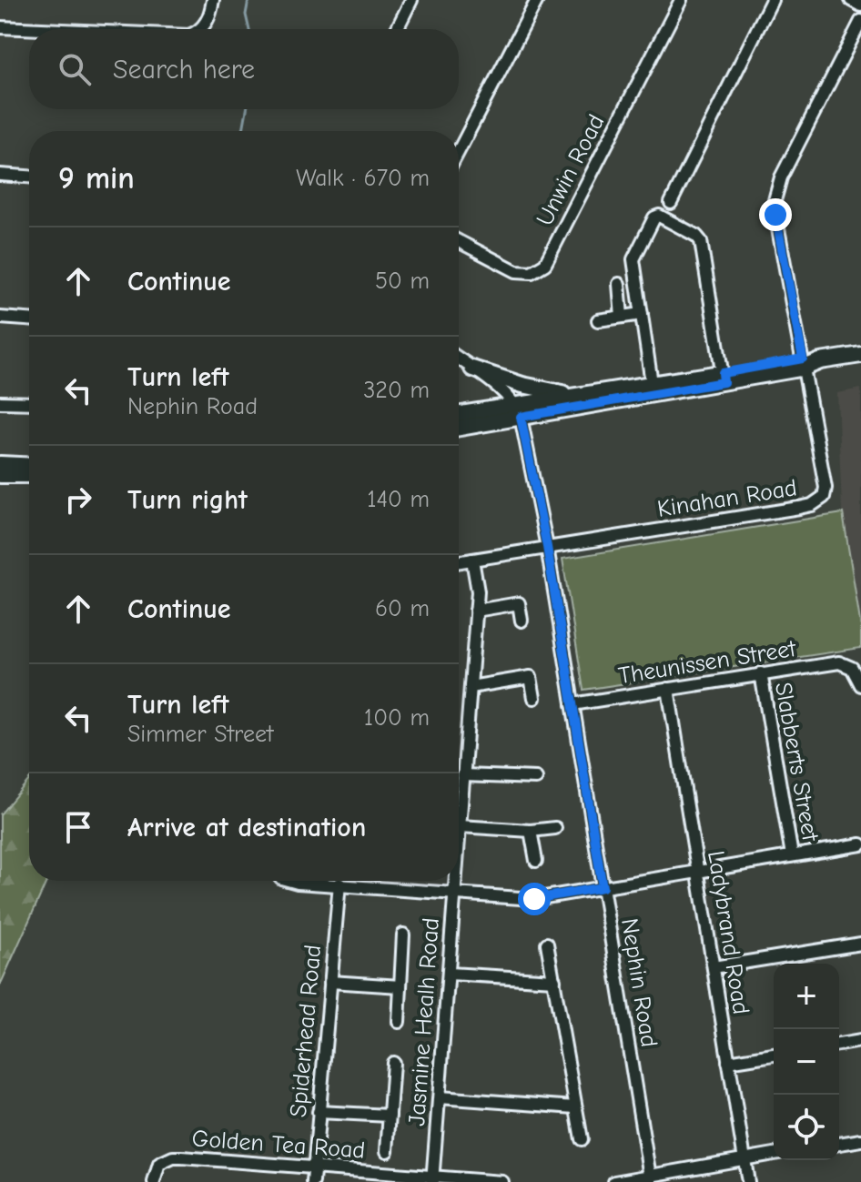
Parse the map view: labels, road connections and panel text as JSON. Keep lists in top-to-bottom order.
{
  "streets": {
    "street": [
      "Unwin Road",
      "Kinahan Road",
      "Theunissen Street",
      "Slabberts Street",
      "Ladybrand Road",
      "Nephin Road",
      "Jasmine Healh Road",
      "Spiderhead Road",
      "Golden Tea Road"
    ]
  },
  "crossings": [
    ["Kinahan Road", "Nephin Road"],
    ["Theunissen Street", "Slabberts Street"],
    ["Theunissen Street", "Ladybrand Road"],
    ["Theunissen Street", "Nephin Road"],
    ["Jasmine Healh Road", "Golden Tea Road"],
    ["Spiderhead Road", "Golden Tea Road"]
  ],
  "page": {
    "search": "Search here",
    "heading": ["9 min", "Walk · 670 m"],
    "list": [
      ["Continue", "50 m"],
      ["Turn left", "Nephin Road", "320 m"],
      ["Turn right", "140 m"],
      ["Continue", "60 m"],
      ["Turn left", "Simmer Street", "100 m"],
      "Arrive at destination"
    ],
    "map_buttons": ["+", "−"]
  }
}
